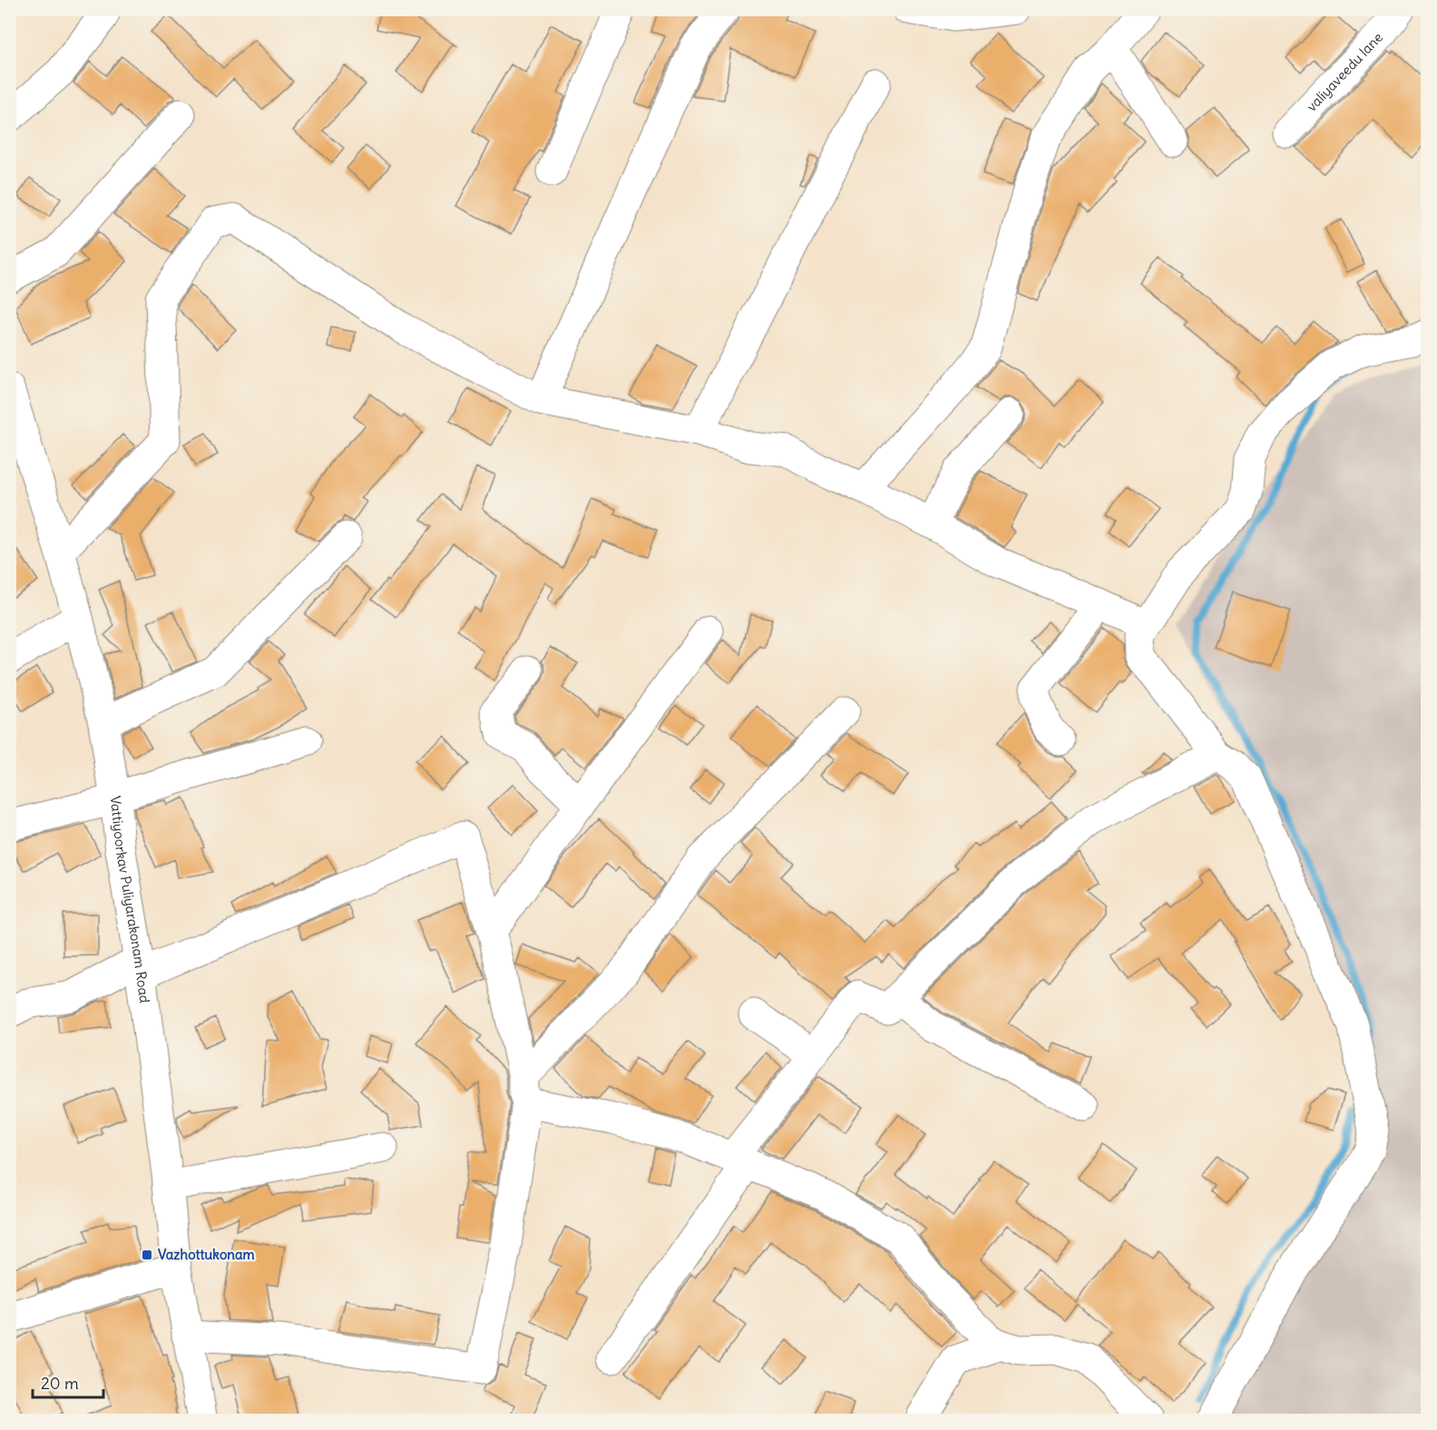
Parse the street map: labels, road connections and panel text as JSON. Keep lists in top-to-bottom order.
{
  "streets": {
    "street": ["valiyaveedu lane", "Vattiyoorkav Puliyarakonam Road"]
  },
  "places": {
    "transit": ["Vazhottukonam"]
  },
  "scale_bar": "20 m"
}
